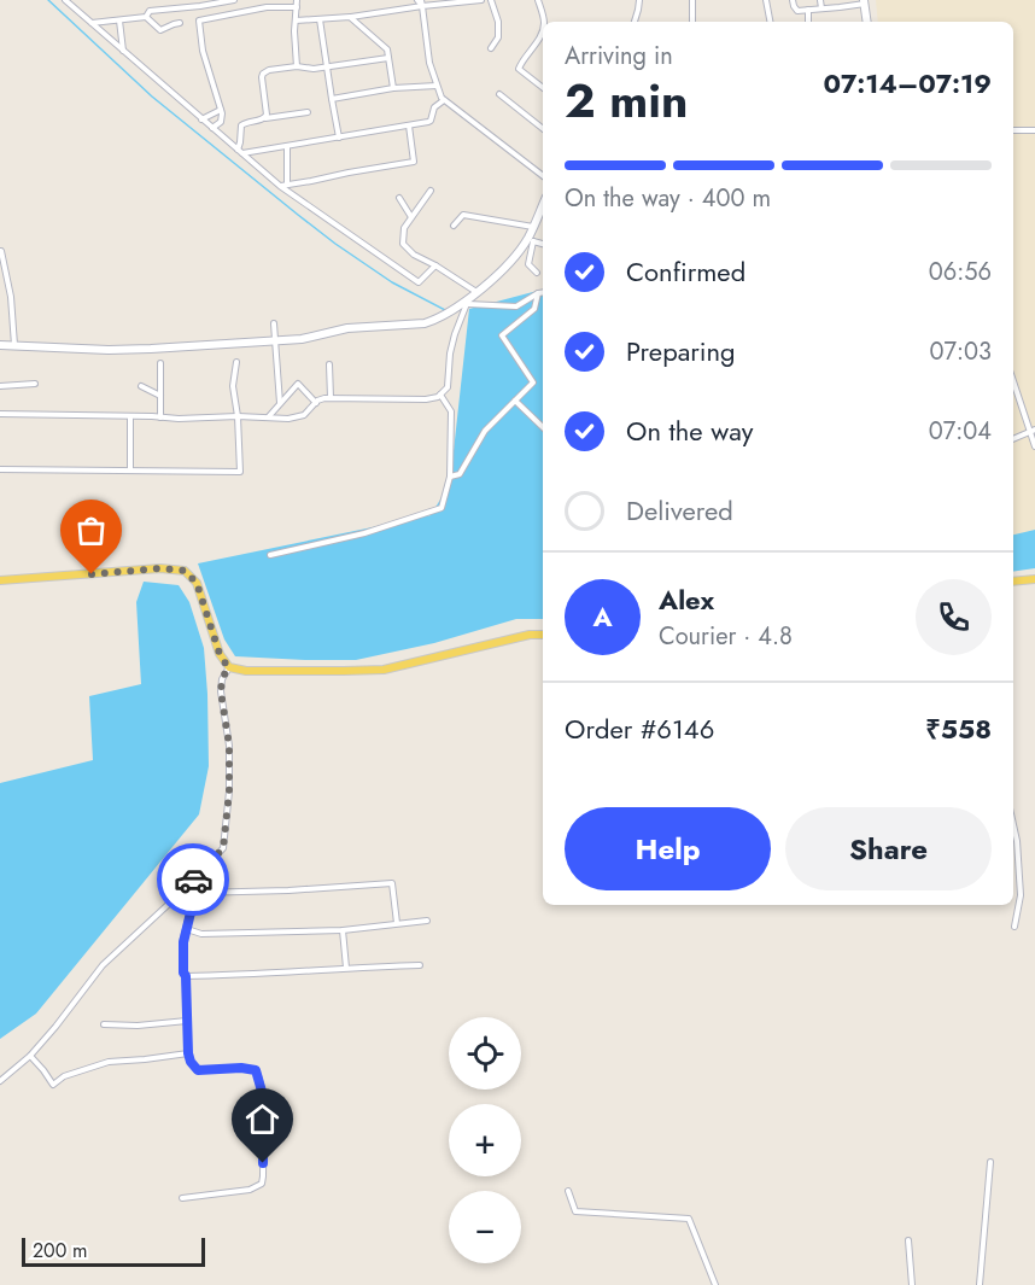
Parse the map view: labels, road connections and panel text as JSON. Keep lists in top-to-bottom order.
{
  "scale_bar": "200 m",
  "page": {
    "heading": ["2 min", "Arriving in", "07:14–07:19"],
    "panel": [
      "Alex",
      "Courier · 4.8",
      "Order #6146",
      "₹558"
    ],
    "bar": "On the way · 400 m",
    "list": [
      ["Confirmed", "06:56"],
      ["Preparing", "07:03"],
      ["On the way", "07:04"],
      "Delivered"
    ],
    "round": "A",
    "buttons": ["Help", "Share"],
    "map_buttons": ["+", "−"],
    "scale": "200 m"
  }
}
